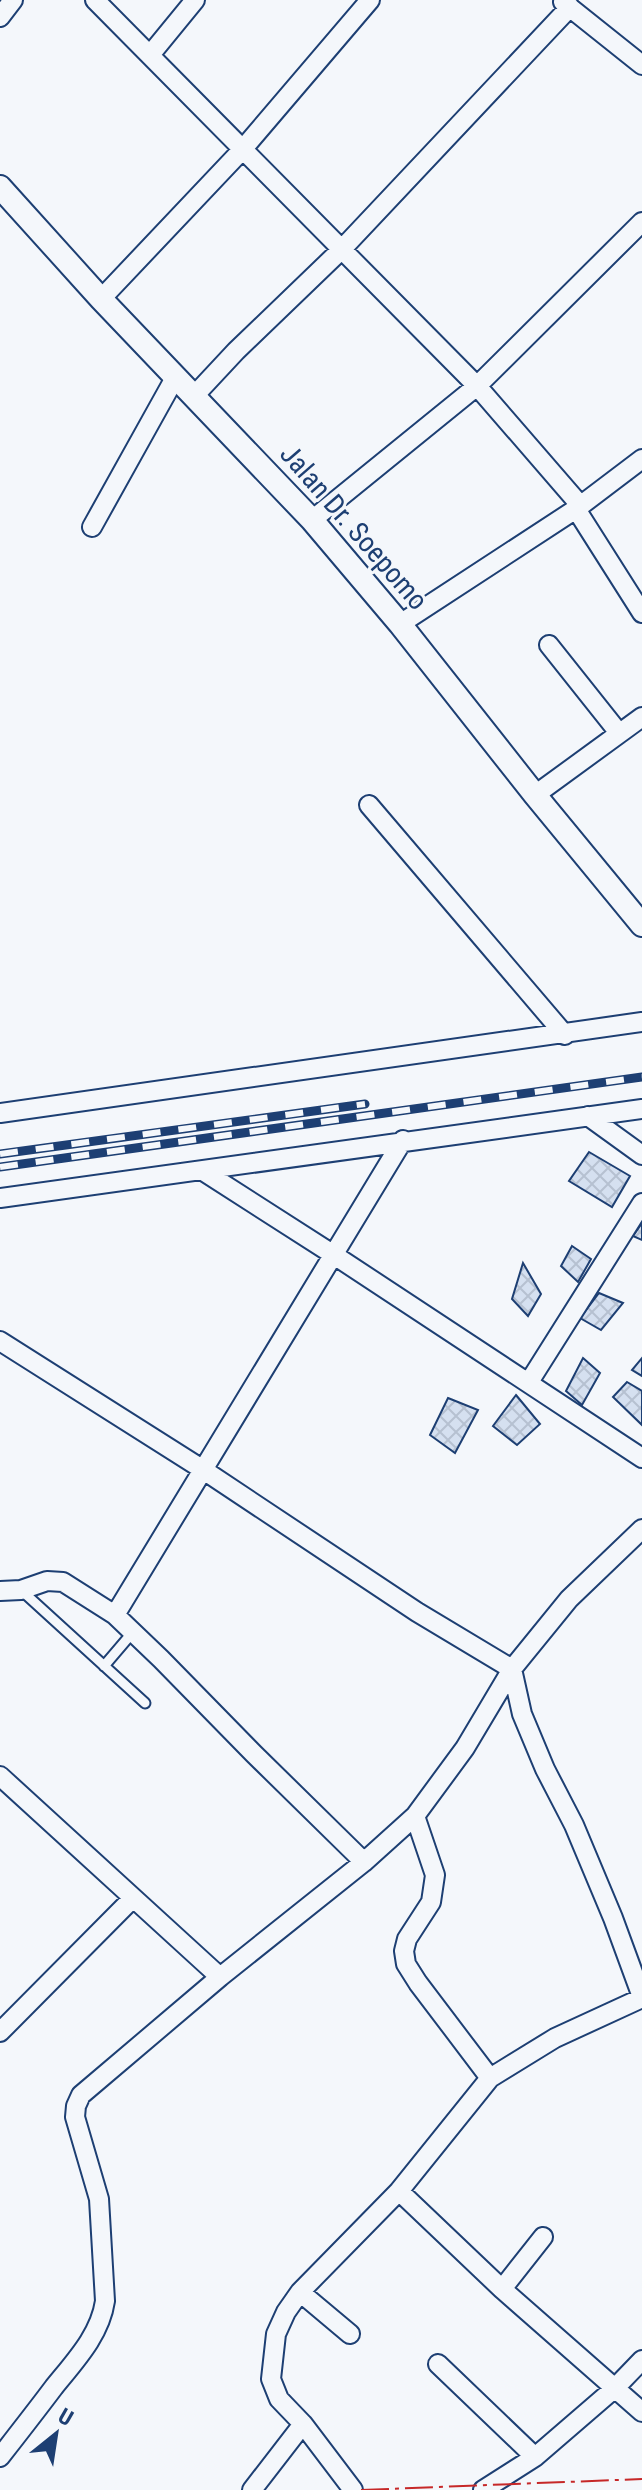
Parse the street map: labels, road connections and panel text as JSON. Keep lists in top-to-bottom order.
{
  "streets": {
    "street": ["Jalan Dr. Soepomo"]
  },
  "north": "top right"
}
